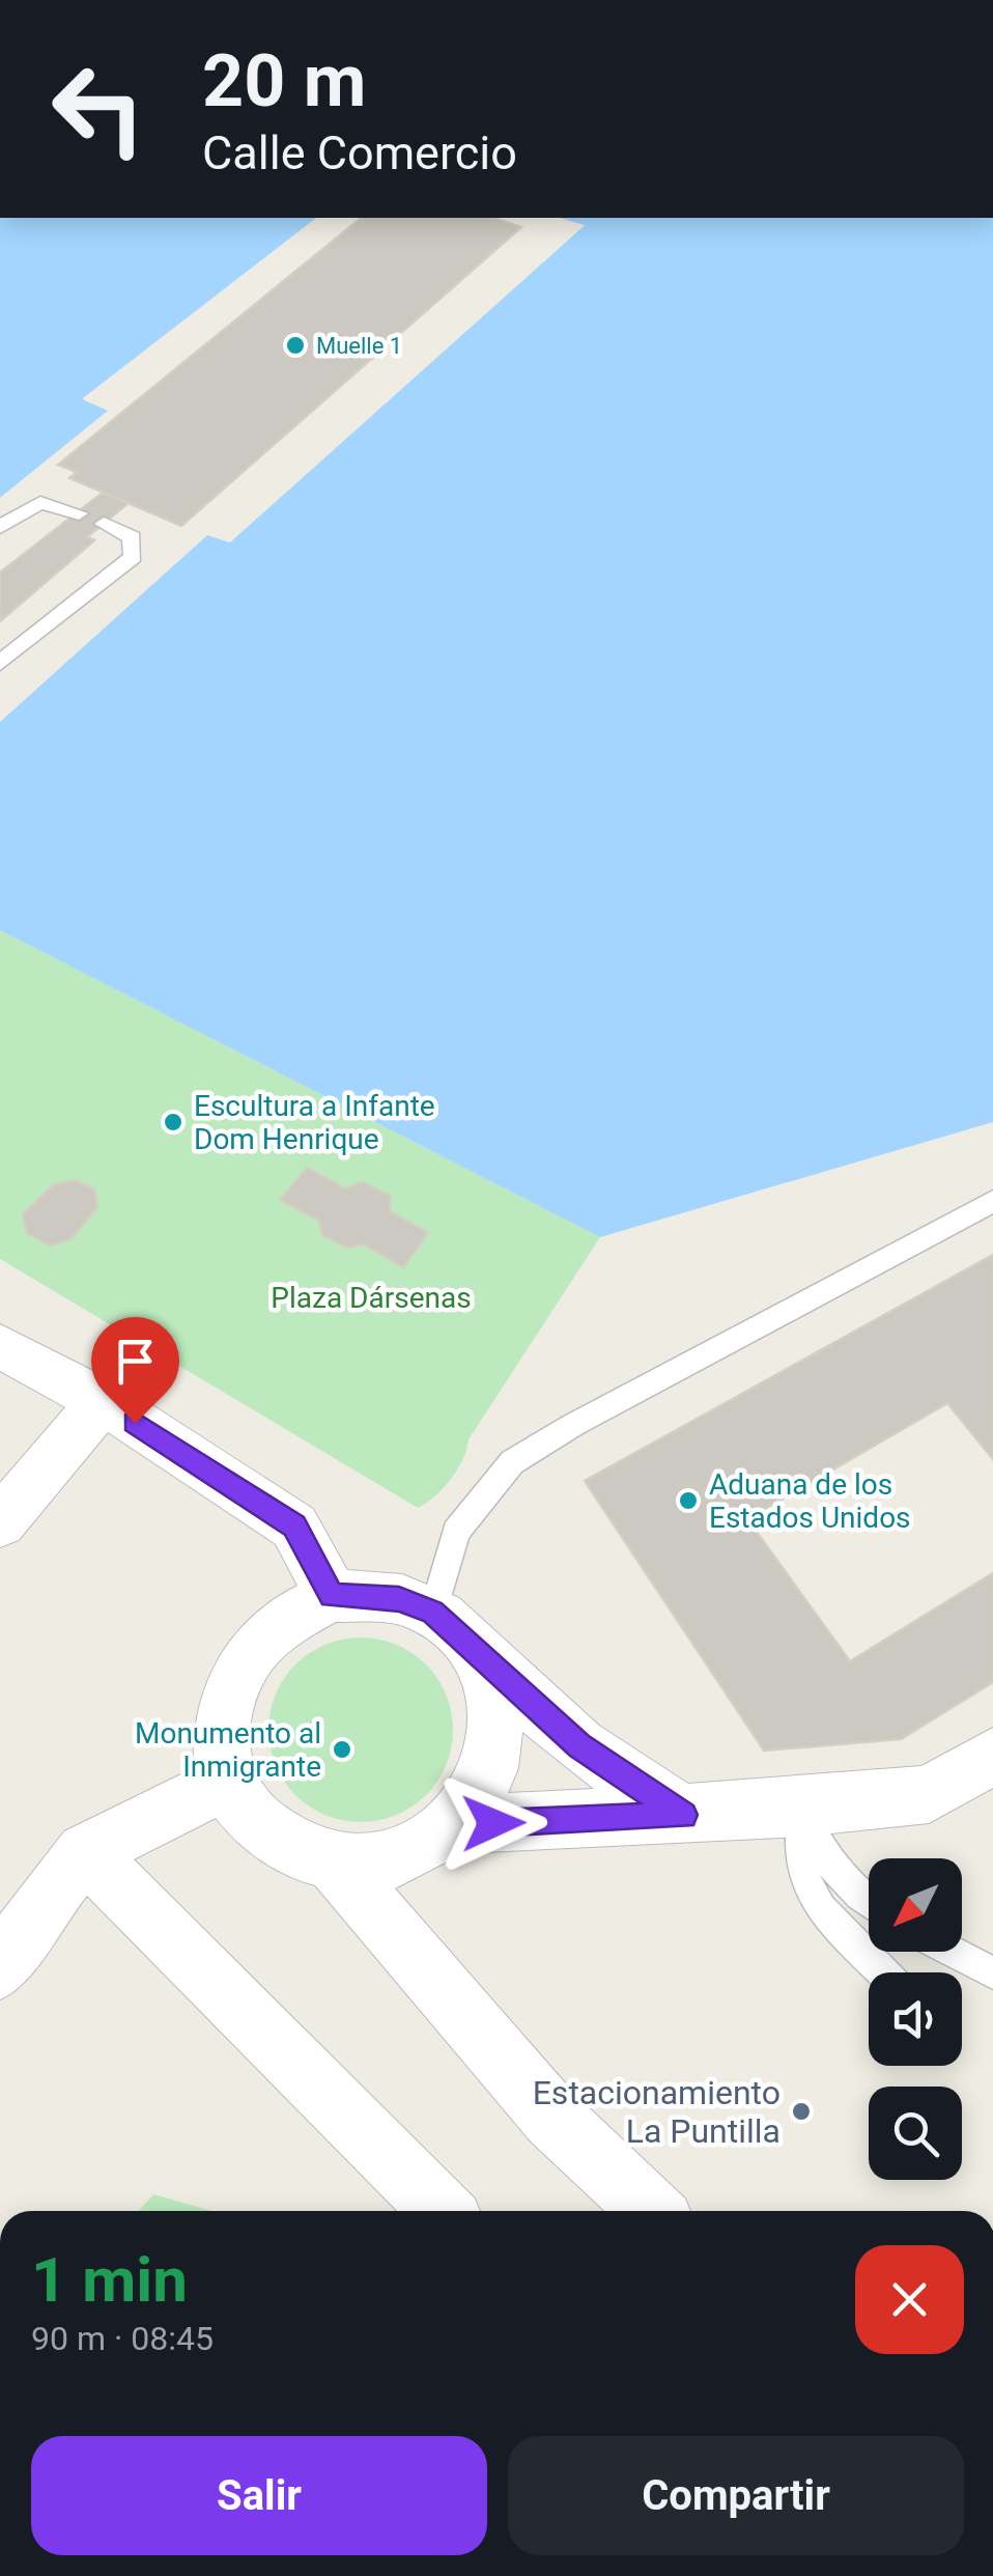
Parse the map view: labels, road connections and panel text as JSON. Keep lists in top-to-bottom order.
{
  "parks": ["Plaza Dársenas"],
  "places": [
    "Muelle 1",
    "Escultura a Infante Dom Henrique",
    "Aduana de los Estados Unidos",
    "Monumento al Inmigrante",
    "Estacionamiento La Puntilla"
  ],
  "north": "bottom left",
  "page": {
    "turn": ["20 m", "Calle Comercio"],
    "heading": ["1 min", "90 m · 08:45"],
    "buttons": ["Salir", "Compartir"]
  }
}
